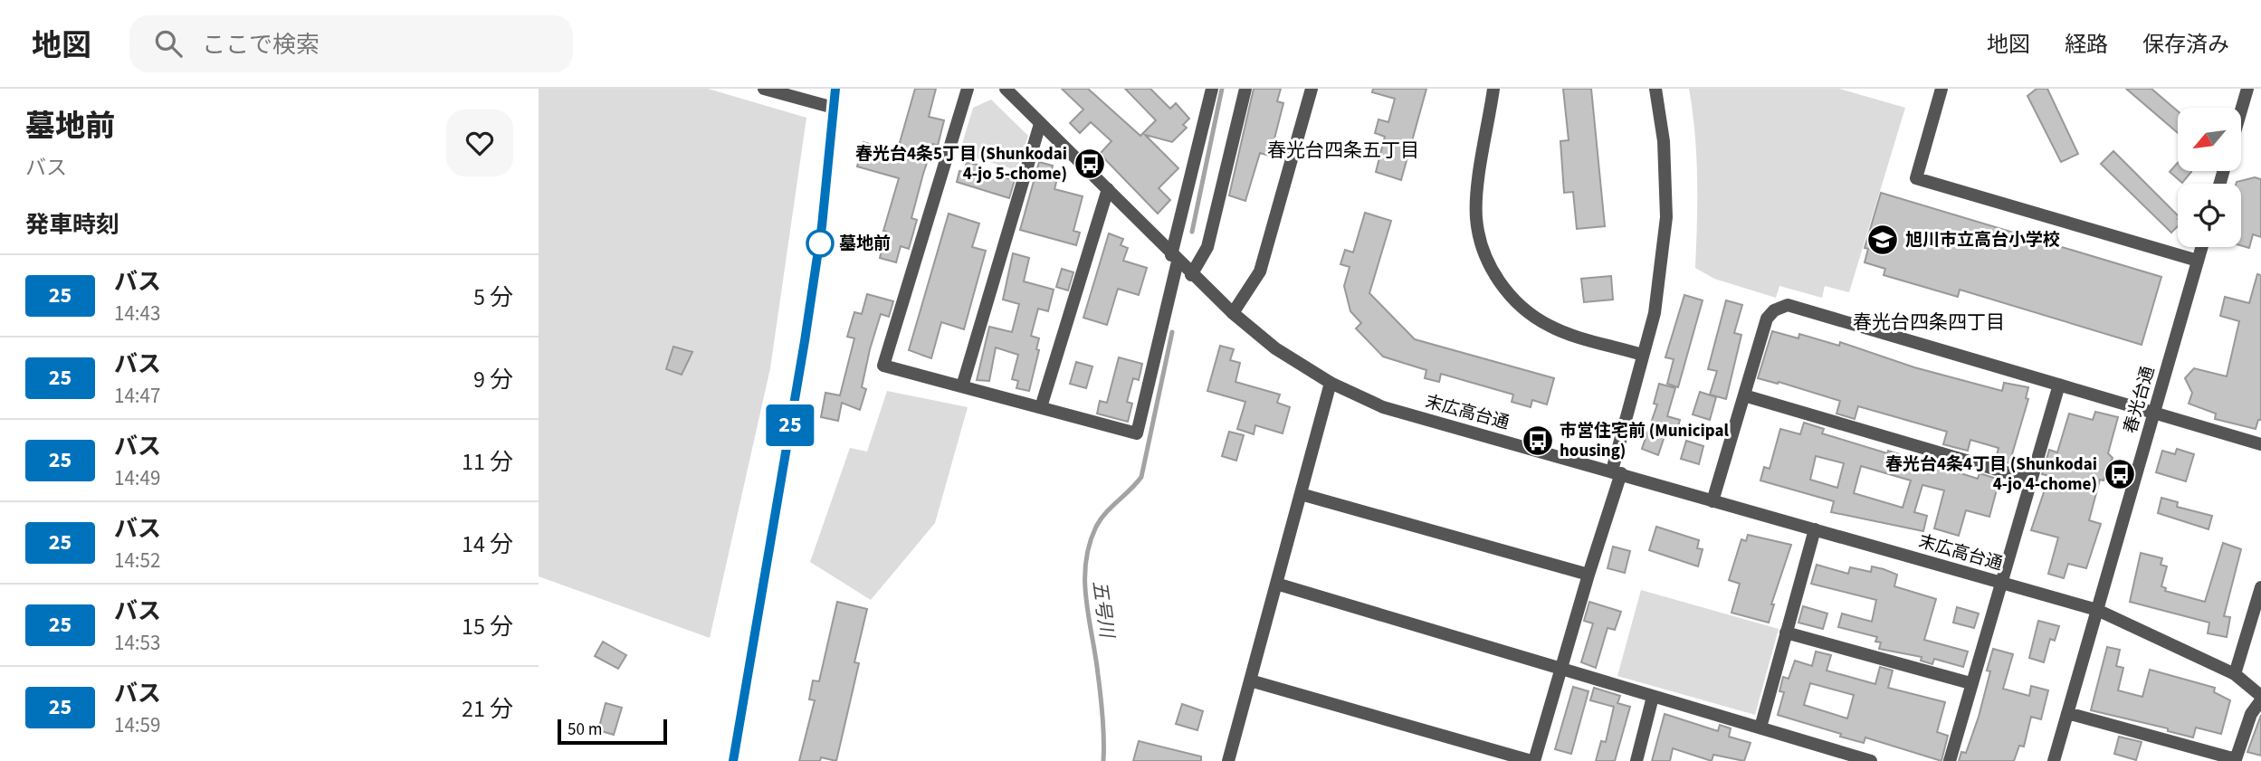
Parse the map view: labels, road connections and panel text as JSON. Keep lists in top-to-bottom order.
{
  "streets": {
    "street": ["春光台通", "末広高台通"]
  },
  "crossings": [
    ["春光台通", "末広高台通"]
  ],
  "districts": ["春光台四条五丁目", "春光台四条四丁目"],
  "water": ["五号川"],
  "places": {
    "bus stop": ["春光台4条5丁目 (Shunkodai 4-jo 5-chome)", "市営住宅前 (Municipal housing)", "春光台4条4丁目 (Shunkodai 4-jo 4-chome)"],
    "school or university": ["旭川市立高台小学校"],
    "other": ["墓地前"]
  },
  "lines": ["bus line 25"],
  "scale_bar": "50 m",
  "north": "bottom left",
  "page": {
    "header": "地図",
    "search": "ここで検索",
    "nav": ["地図", "経路", "保存済み"],
    "heading": [
      ["墓地前", "バス"],
      "発車時刻"
    ],
    "on_map": "25",
    "list": [
      {
        "mark": "25",
        "name": "バス",
        "note": "14:43",
        "value": "5 分"
      },
      {
        "mark": "25",
        "name": "バス",
        "note": "14:47",
        "value": "9 分"
      },
      {
        "mark": "25",
        "name": "バス",
        "note": "14:49",
        "value": "11 分"
      },
      {
        "mark": "25",
        "name": "バス",
        "note": "14:52",
        "value": "14 分"
      },
      {
        "mark": "25",
        "name": "バス",
        "note": "14:53",
        "value": "15 分"
      },
      {
        "mark": "25",
        "name": "バス",
        "note": "14:59",
        "value": "21 分"
      }
    ],
    "scale": "50 m"
  }
}
